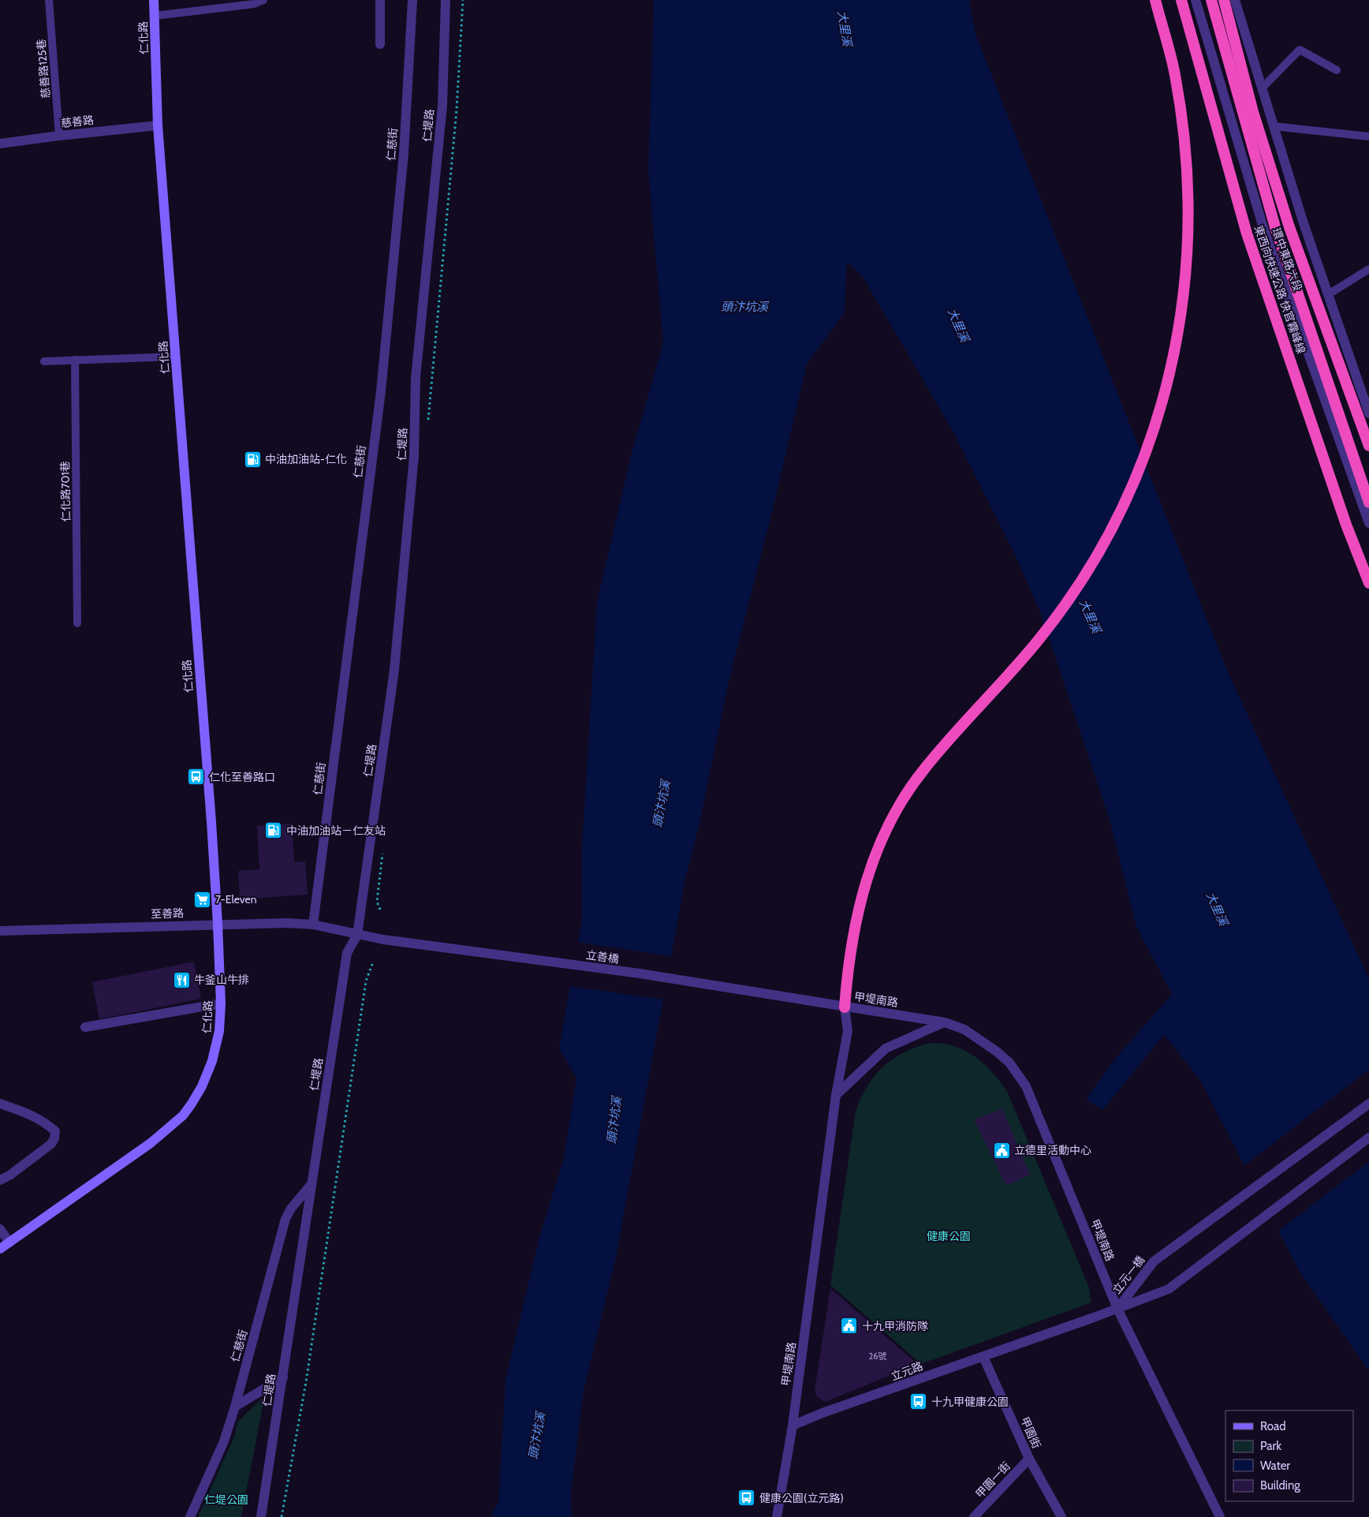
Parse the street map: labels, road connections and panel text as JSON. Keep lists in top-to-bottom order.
{
  "streets": {
    "highway": ["東西向快速公路 快官霧峰線"],
    "main road": ["仁化路"],
    "street": [
      "慈善路",
      "仁堤路",
      "仁慈街",
      "環中東路六段",
      "至善路",
      "立善橋",
      "甲堤南路",
      "立元一橋",
      "立元路",
      "甲園街",
      "甲園一街"
    ],
    "lane": ["慈善路125巷", "仁化路701巷"]
  },
  "crossings": [
    ["仁化路", "慈善路"],
    ["仁化路", "至善路"],
    ["慈善路125巷", "慈善路"],
    ["仁堤路", "仁慈街"],
    ["仁堤路", "至善路"],
    ["仁堤路", "立善橋"],
    ["仁慈街", "至善路"],
    ["至善路", "立善橋"],
    ["立善橋", "甲堤南路"],
    ["甲堤南路", "立元一橋"],
    ["甲堤南路", "立元路"],
    ["立元一橋", "立元路"],
    ["立元路", "甲園街"],
    ["甲園街", "甲園一街"]
  ],
  "water": ["大里溪", "頭汴坑溪"],
  "parks": ["健康公園", "仁堤公園"],
  "places": {
    "fuel station": ["中油加油站-仁化", "中油加油站－仁友站"],
    "bus stop": ["仁化至善路口", "十九甲健康公園", "健康公園(立元路)"],
    "supermarket": ["7-Eleven"],
    "restaurant": ["牛釜山牛排"],
    "public building": ["立德里活動中心", "十九甲消防隊"]
  },
  "house_numbers": ["26號"],
  "legend": [
    "Road",
    "Park",
    "Water",
    "Building"
  ]
}
